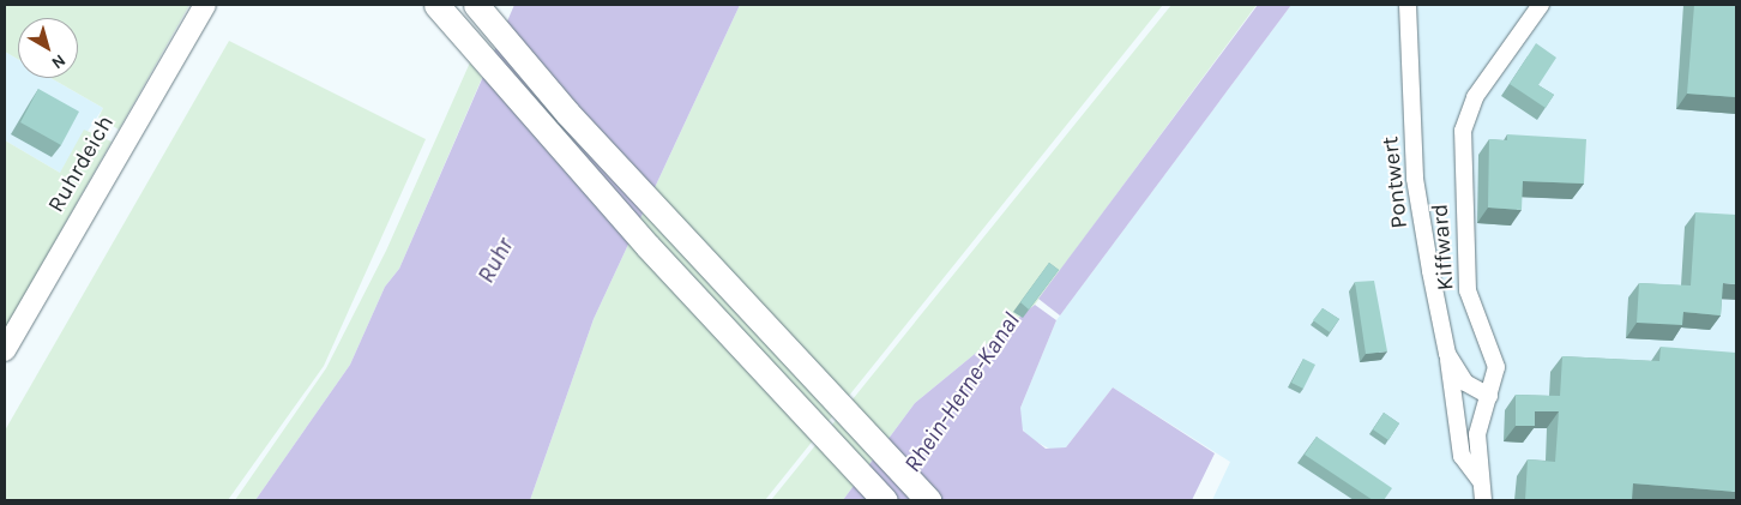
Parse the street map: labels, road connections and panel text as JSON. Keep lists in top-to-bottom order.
{
  "streets": {
    "main road": ["Ruhrdeich"],
    "street": ["Pontwert", "Kiffward"]
  },
  "crossings": [
    ["Pontwert", "Kiffward"]
  ],
  "water": ["Ruhr", "Rhein-Herne-Kanal"],
  "north": "bottom right"
}
